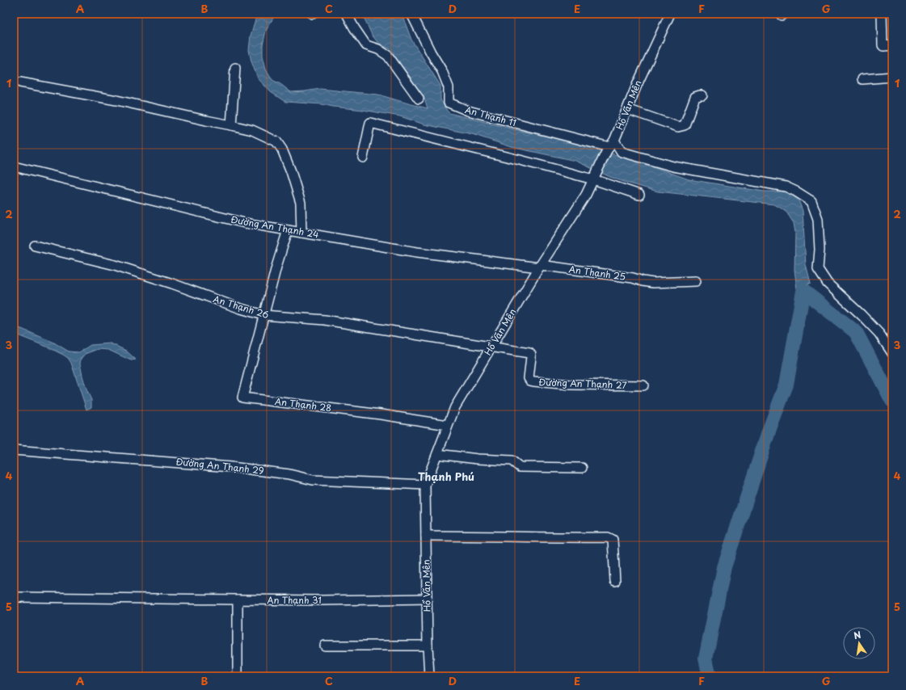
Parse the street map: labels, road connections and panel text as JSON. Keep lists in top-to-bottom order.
{
  "streets": {
    "street": [
      "Hồ Văn Mên",
      "An Thạnh 11",
      "Đường An Thạnh 24",
      "An Thạnh 25",
      "An Thạnh 26",
      "Đường An Thạnh 27",
      "An Thạnh 28",
      "Đường An Thạnh 29",
      "An Thạnh 31"
    ]
  },
  "crossings": [
    ["Hồ Văn Mên", "An Thạnh 11"],
    ["Hồ Văn Mên", "Đường An Thạnh 24"],
    ["Hồ Văn Mên", "An Thạnh 25"],
    ["Hồ Văn Mên", "An Thạnh 26"],
    ["Hồ Văn Mên", "Đường An Thạnh 27"],
    ["Hồ Văn Mên", "An Thạnh 28"],
    ["Hồ Văn Mên", "Đường An Thạnh 29"],
    ["Hồ Văn Mên", "An Thạnh 31"],
    ["Đường An Thạnh 24", "An Thạnh 25"],
    ["An Thạnh 26", "Đường An Thạnh 27"],
    ["An Thạnh 26", "An Thạnh 28"]
  ],
  "districts": ["Thạnh Phú"],
  "north": "top",
  "grid": {
    "columns": [
      "A",
      "B",
      "C",
      "D",
      "E",
      "F",
      "G"
    ],
    "rows": [
      "1",
      "2",
      "3",
      "4",
      "5"
    ]
  }
}
